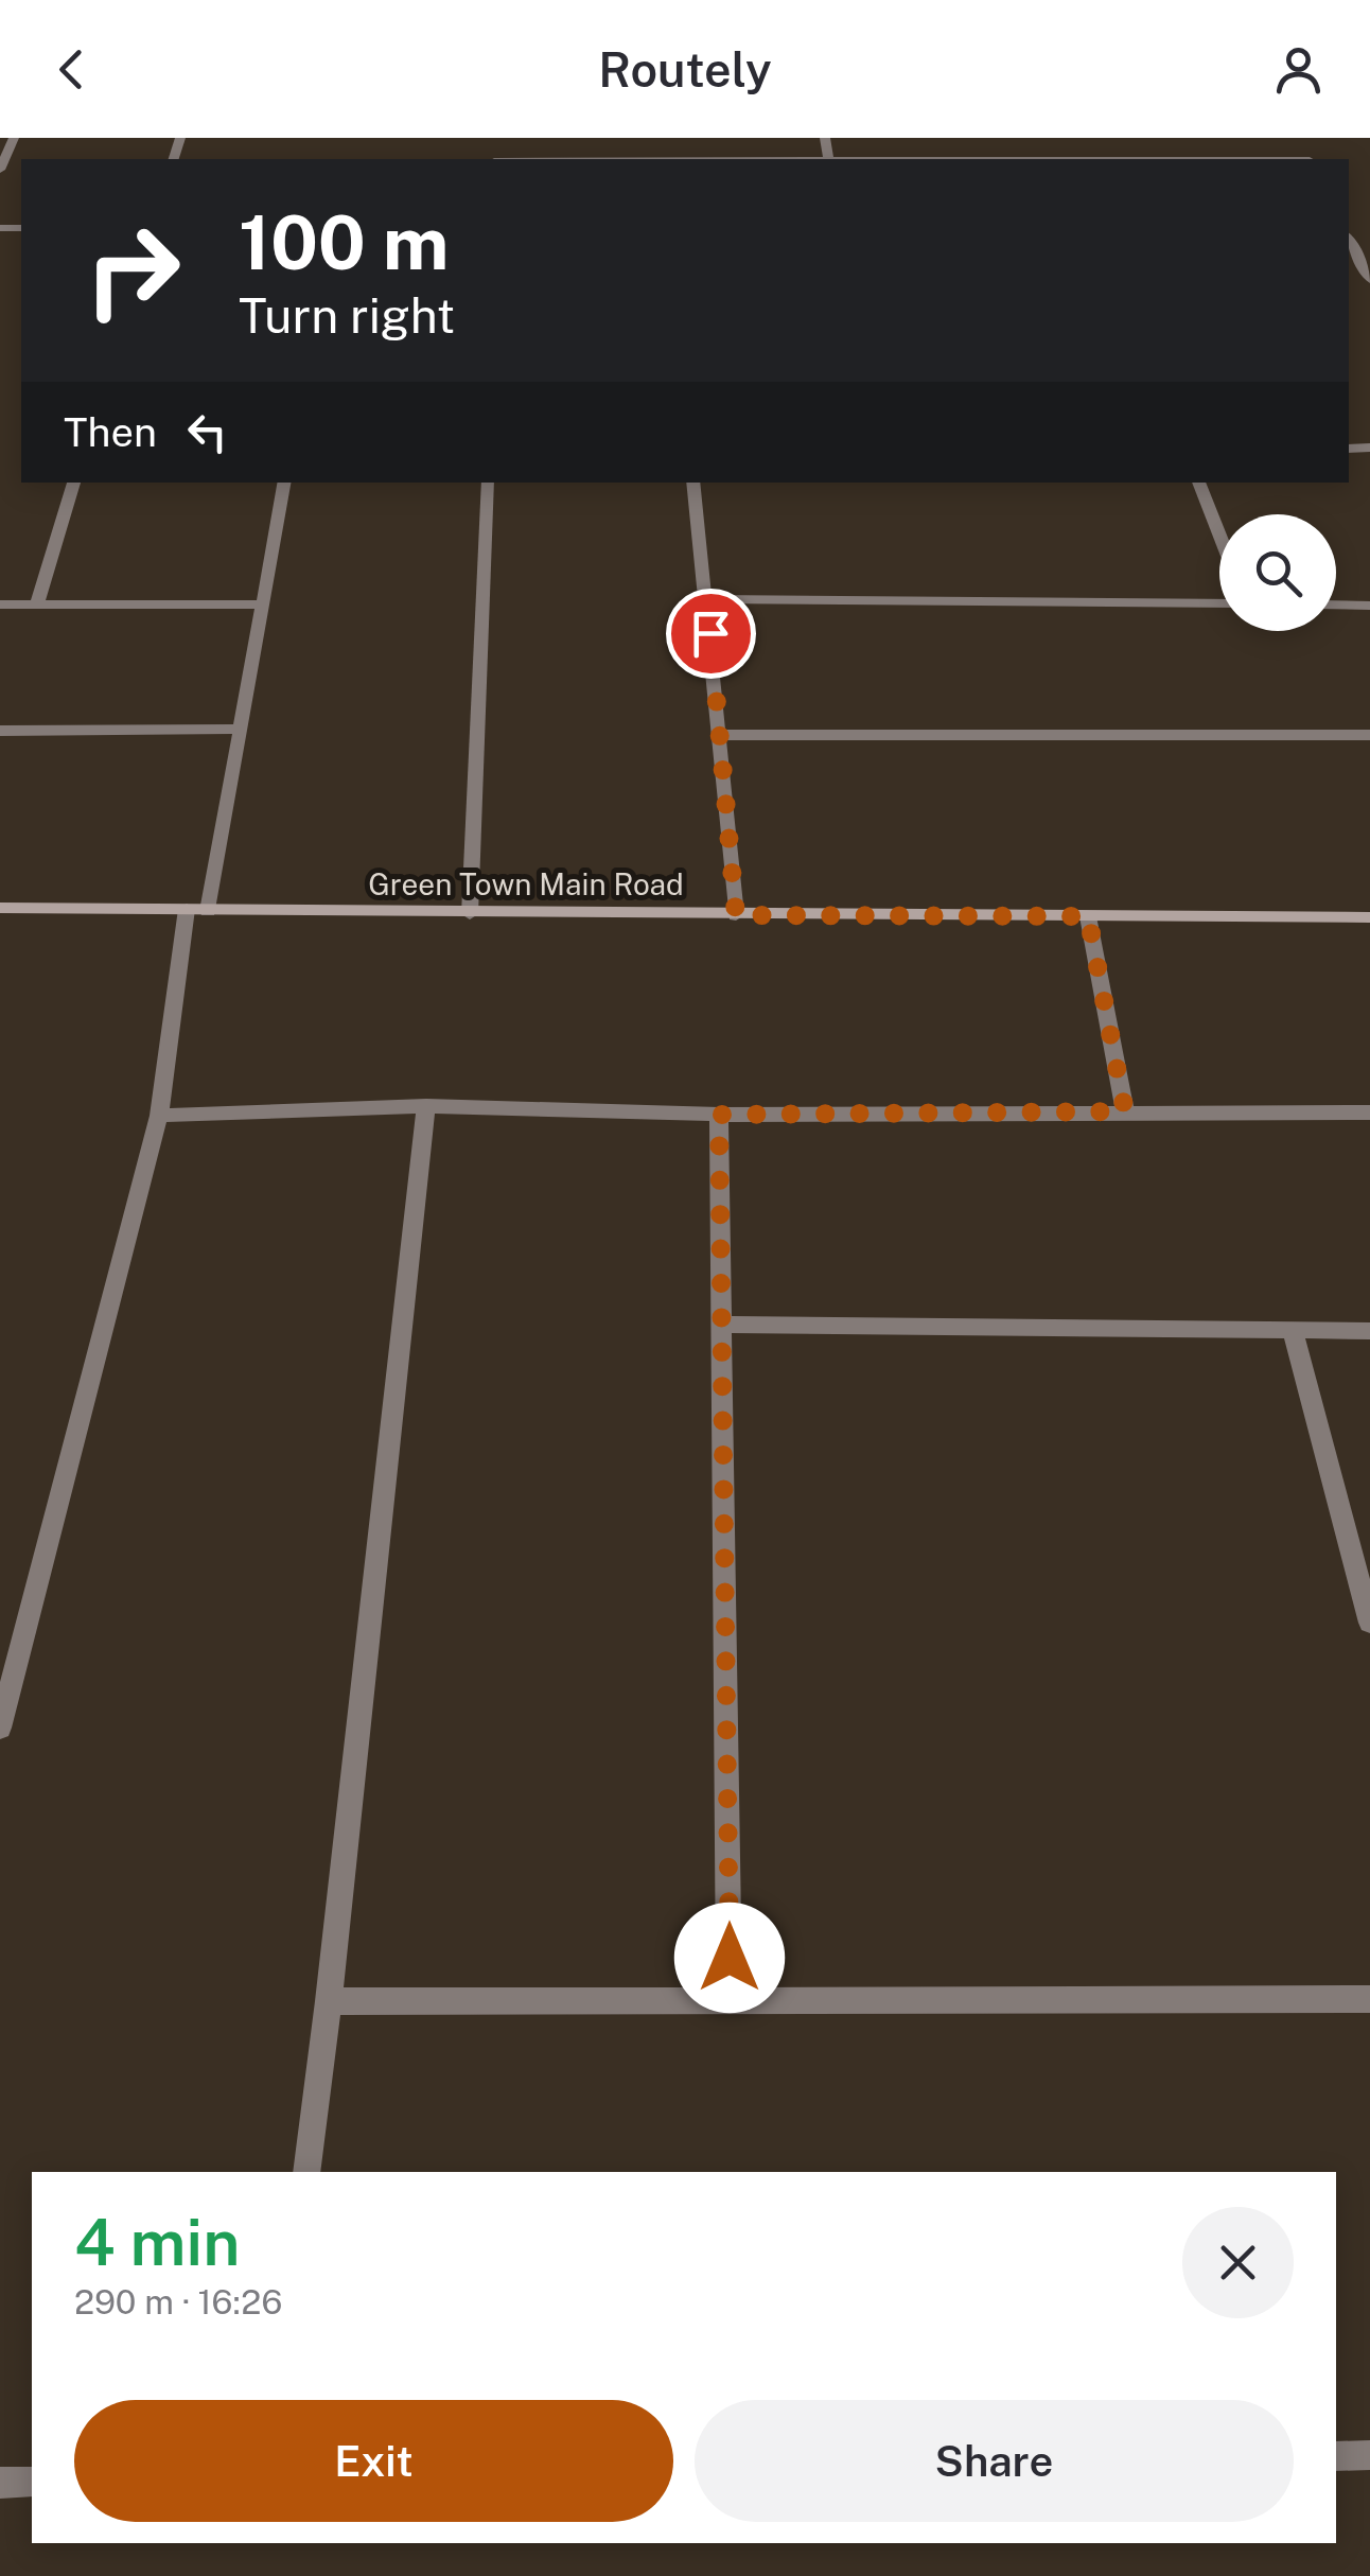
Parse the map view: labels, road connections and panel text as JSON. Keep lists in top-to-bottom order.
{
  "streets": {
    "street": ["Green Town Main Road"]
  },
  "page": {
    "header": "Routely",
    "turn": ["100 m", "Turn right"],
    "then": "Then",
    "heading": ["4 min", "290 m · 16:26"],
    "buttons": ["Exit", "Share"]
  }
}
